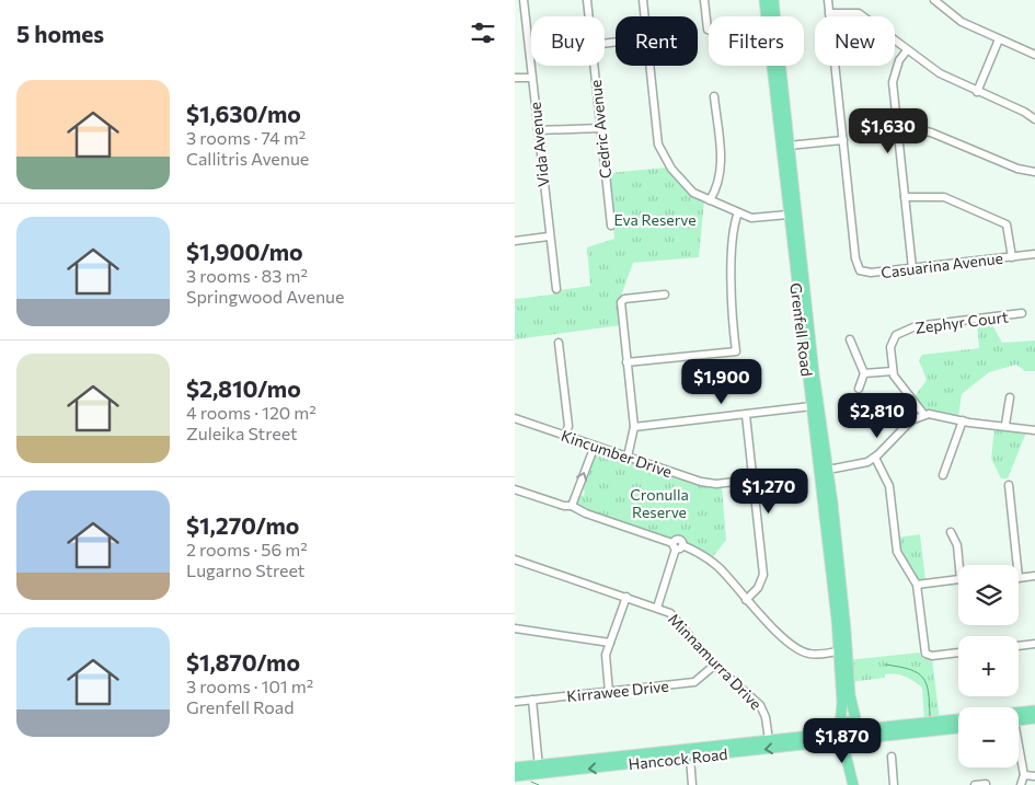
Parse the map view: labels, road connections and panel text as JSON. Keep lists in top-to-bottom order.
{
  "streets": {
    "main road": ["Grenfell Road", "Hancock Road"],
    "street": [
      "Cedric Avenue",
      "Vida Avenue",
      "Casuarina Avenue",
      "Zephyr Court",
      "Kincumber Drive",
      "Minnamurra Drive",
      "Kirrawee Drive"
    ]
  },
  "crossings": [
    ["Grenfell Road", "Hancock Road"],
    ["Minnamurra Drive", "Kirrawee Drive"],
    ["Minnamurra Drive", "Hancock Road"]
  ],
  "parks": ["Eva Reserve", "Cronulla Reserve"],
  "page": {
    "heading": "5 homes",
    "chip": [
      "Buy",
      "Rent",
      "Filters",
      "New"
    ],
    "list": [
      {
        "name": "$1,630/mo",
        "note": "3 rooms · 74 m² · Callitris Avenue"
      },
      {
        "name": "$1,900/mo",
        "note": "3 rooms · 83 m² · Springwood Avenue"
      },
      {
        "name": "$2,810/mo",
        "note": "4 rooms · 120 m² · Zuleika Street"
      },
      {
        "name": "$1,270/mo",
        "note": "2 rooms · 56 m² · Lugarno Street"
      },
      {
        "name": "$1,870/mo",
        "note": "3 rooms · 101 m² · Grenfell Road"
      }
    ],
    "price": [
      "$1,630",
      "$1,900",
      "$2,810",
      "$1,270",
      "$1,870"
    ],
    "map_buttons": ["+", "−"]
  }
}
